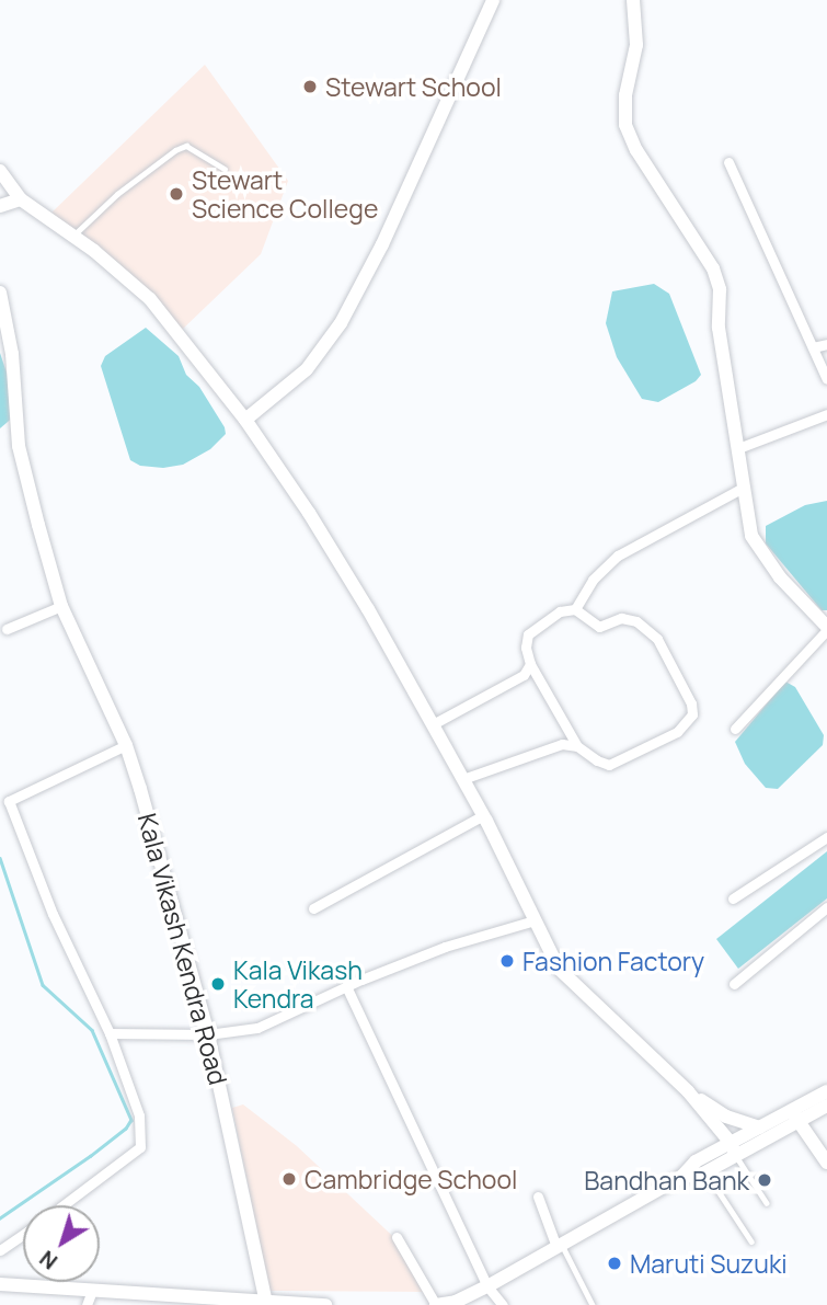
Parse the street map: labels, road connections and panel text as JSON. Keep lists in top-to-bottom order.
{
  "streets": {
    "main road": ["Kala Vikash Kendra Road"]
  },
  "places": [
    "Stewart School",
    "Stewart Science College",
    "Fashion Factory",
    "Kala Vikash Kendra",
    "Cambridge School",
    "Bandhan Bank",
    "Maruti Suzuki"
  ],
  "north": "bottom left"
}
